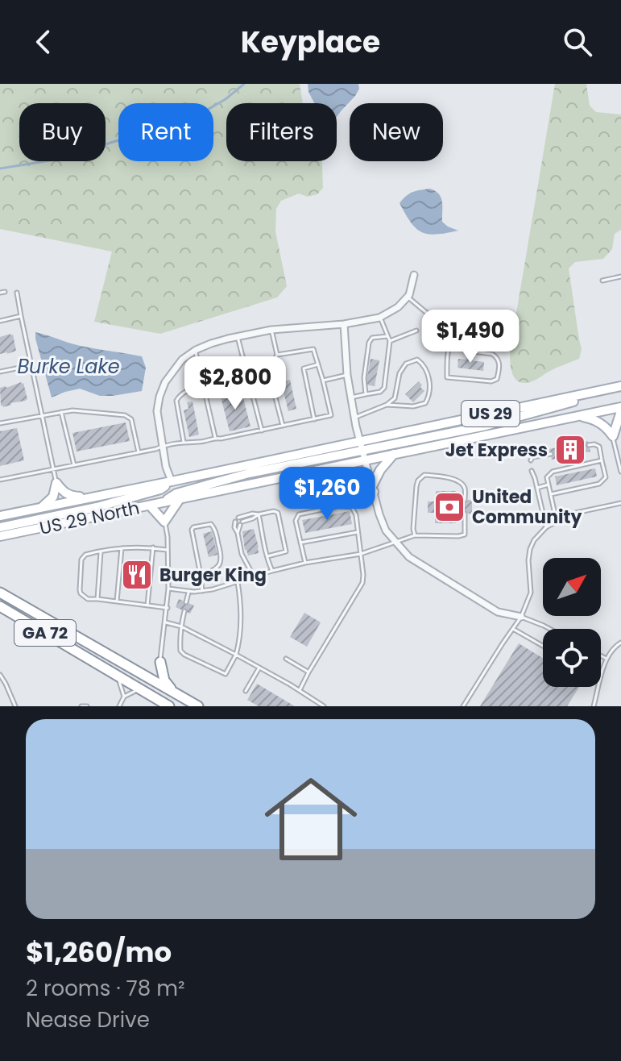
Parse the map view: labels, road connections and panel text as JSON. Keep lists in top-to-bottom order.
{
  "streets": {
    "highway": ["GA 72"],
    "main road": ["US 29", "US 29 North"]
  },
  "crossings": [
    ["US 29", "US 29 North"]
  ],
  "water": ["Burke Lake"],
  "places": {
    "building": ["Jet Express"],
    "bank": ["United Community"],
    "restaurant": ["Burger King"]
  },
  "north": "top right",
  "page": {
    "header": "Keyplace",
    "chip": [
      "Buy",
      "Rent",
      "Filters",
      "New"
    ],
    "price": ["$1,490", "$2,800", "$1,260"],
    "list": [
      {
        "name": "$1,260/mo",
        "note": "2 rooms · 78 m² · Nease Drive"
      }
    ]
  }
}
